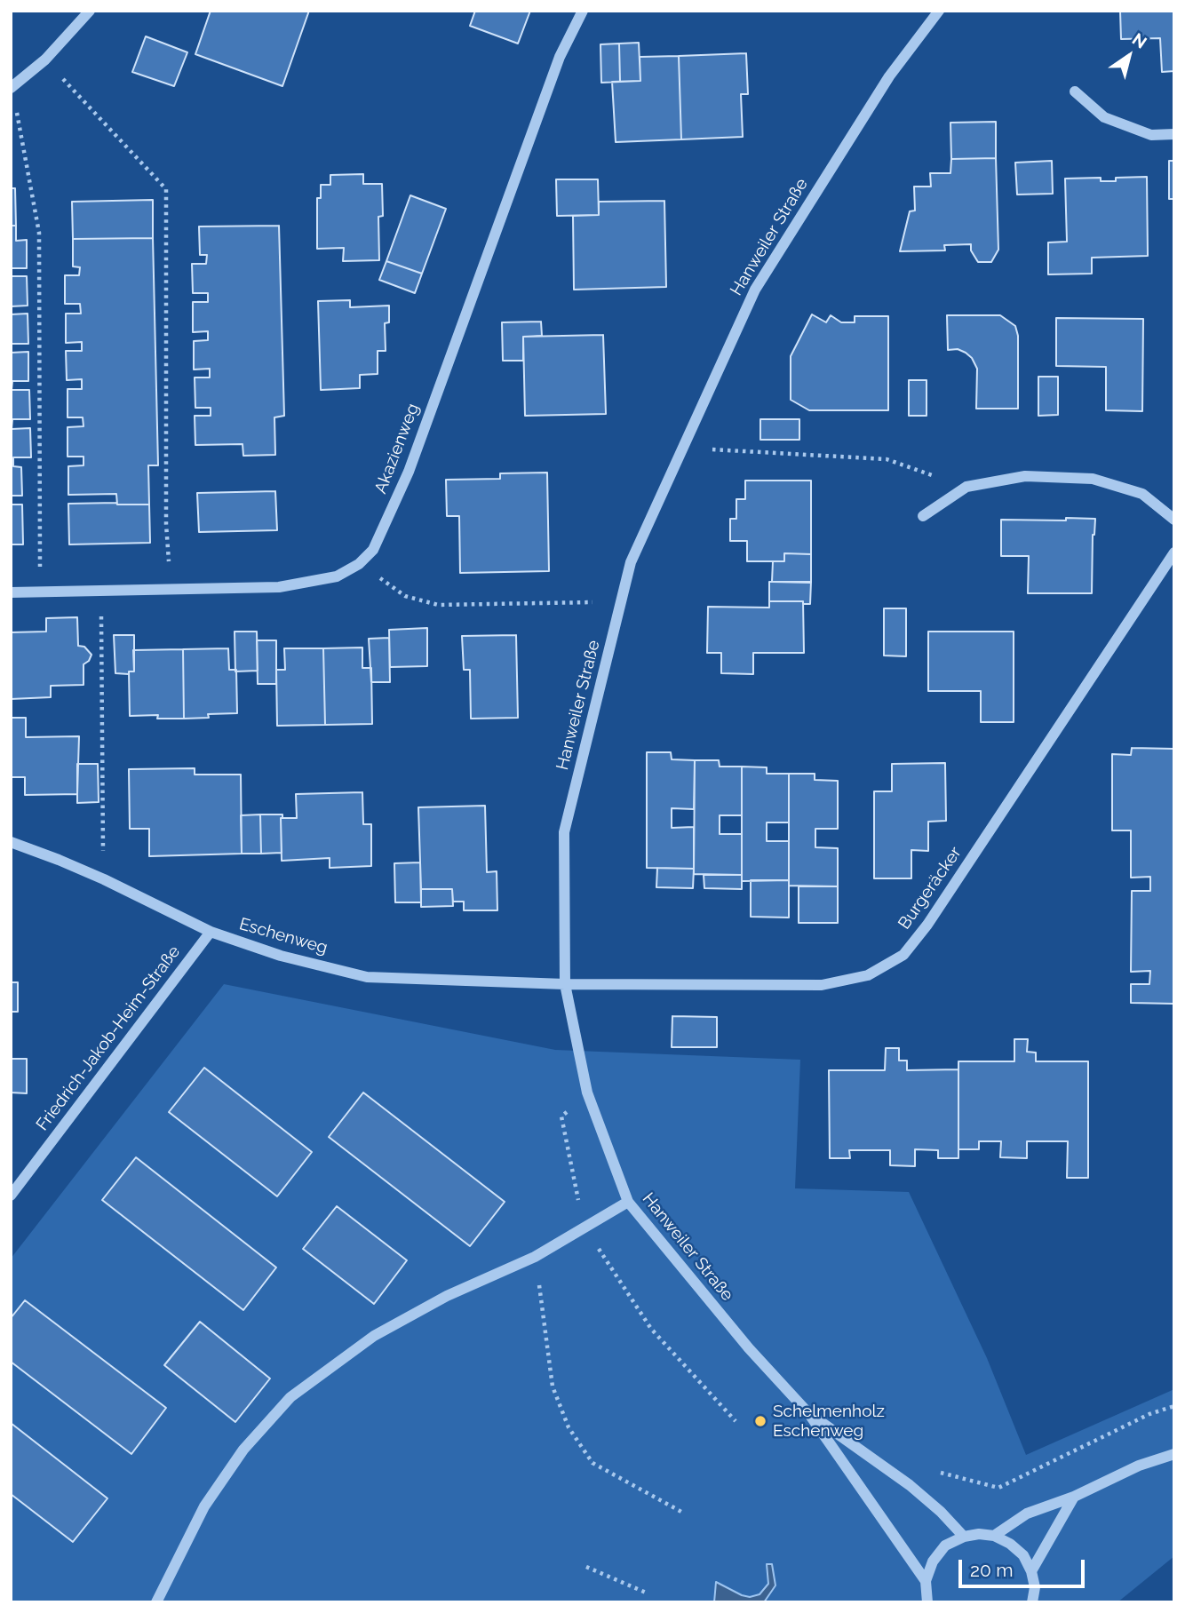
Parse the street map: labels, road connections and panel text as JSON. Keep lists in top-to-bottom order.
{
  "streets": {
    "street": [
      "Hanweiler Straße",
      "Akazienweg",
      "Burgeräcker",
      "Eschenweg",
      "Friedrich-Jakob-Heim-Straße"
    ]
  },
  "crossings": [
    ["Hanweiler Straße", "Burgeräcker"],
    ["Hanweiler Straße", "Eschenweg"],
    ["Burgeräcker", "Eschenweg"],
    ["Eschenweg", "Friedrich-Jakob-Heim-Straße"]
  ],
  "places": ["Schelmenholz Eschenweg"],
  "scale_bar": "20 m",
  "north": "top right"
}
